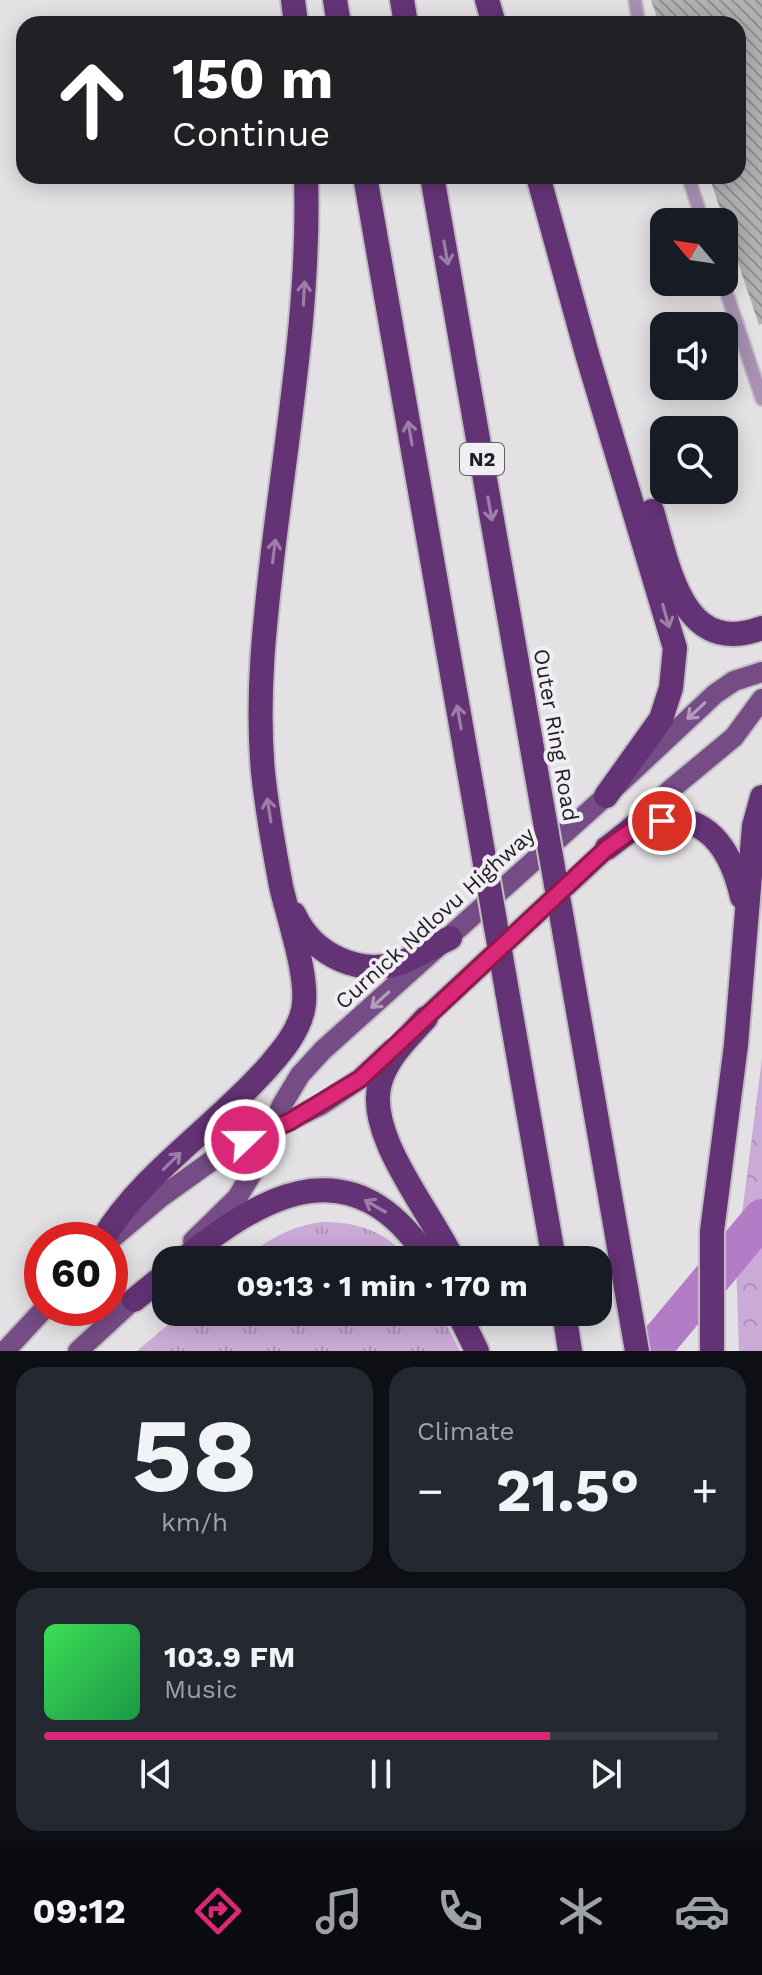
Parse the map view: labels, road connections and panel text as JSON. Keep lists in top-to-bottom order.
{
  "streets": {
    "highway": ["N2", "Outer Ring Road"],
    "main road": ["Curnick Ndlovu Highway"]
  },
  "north": "top left",
  "page": {
    "turn": ["150 m", "Continue"],
    "limit": "60",
    "trip": "09:13 · 1 min · 170 m",
    "tile": [
      ["58", "km/h"],
      "Climate"
    ],
    "heat": ["−", "21.5°", "+"],
    "song": ["103.9 FM", "Music"],
    "tabs": "09:12"
  }
}
